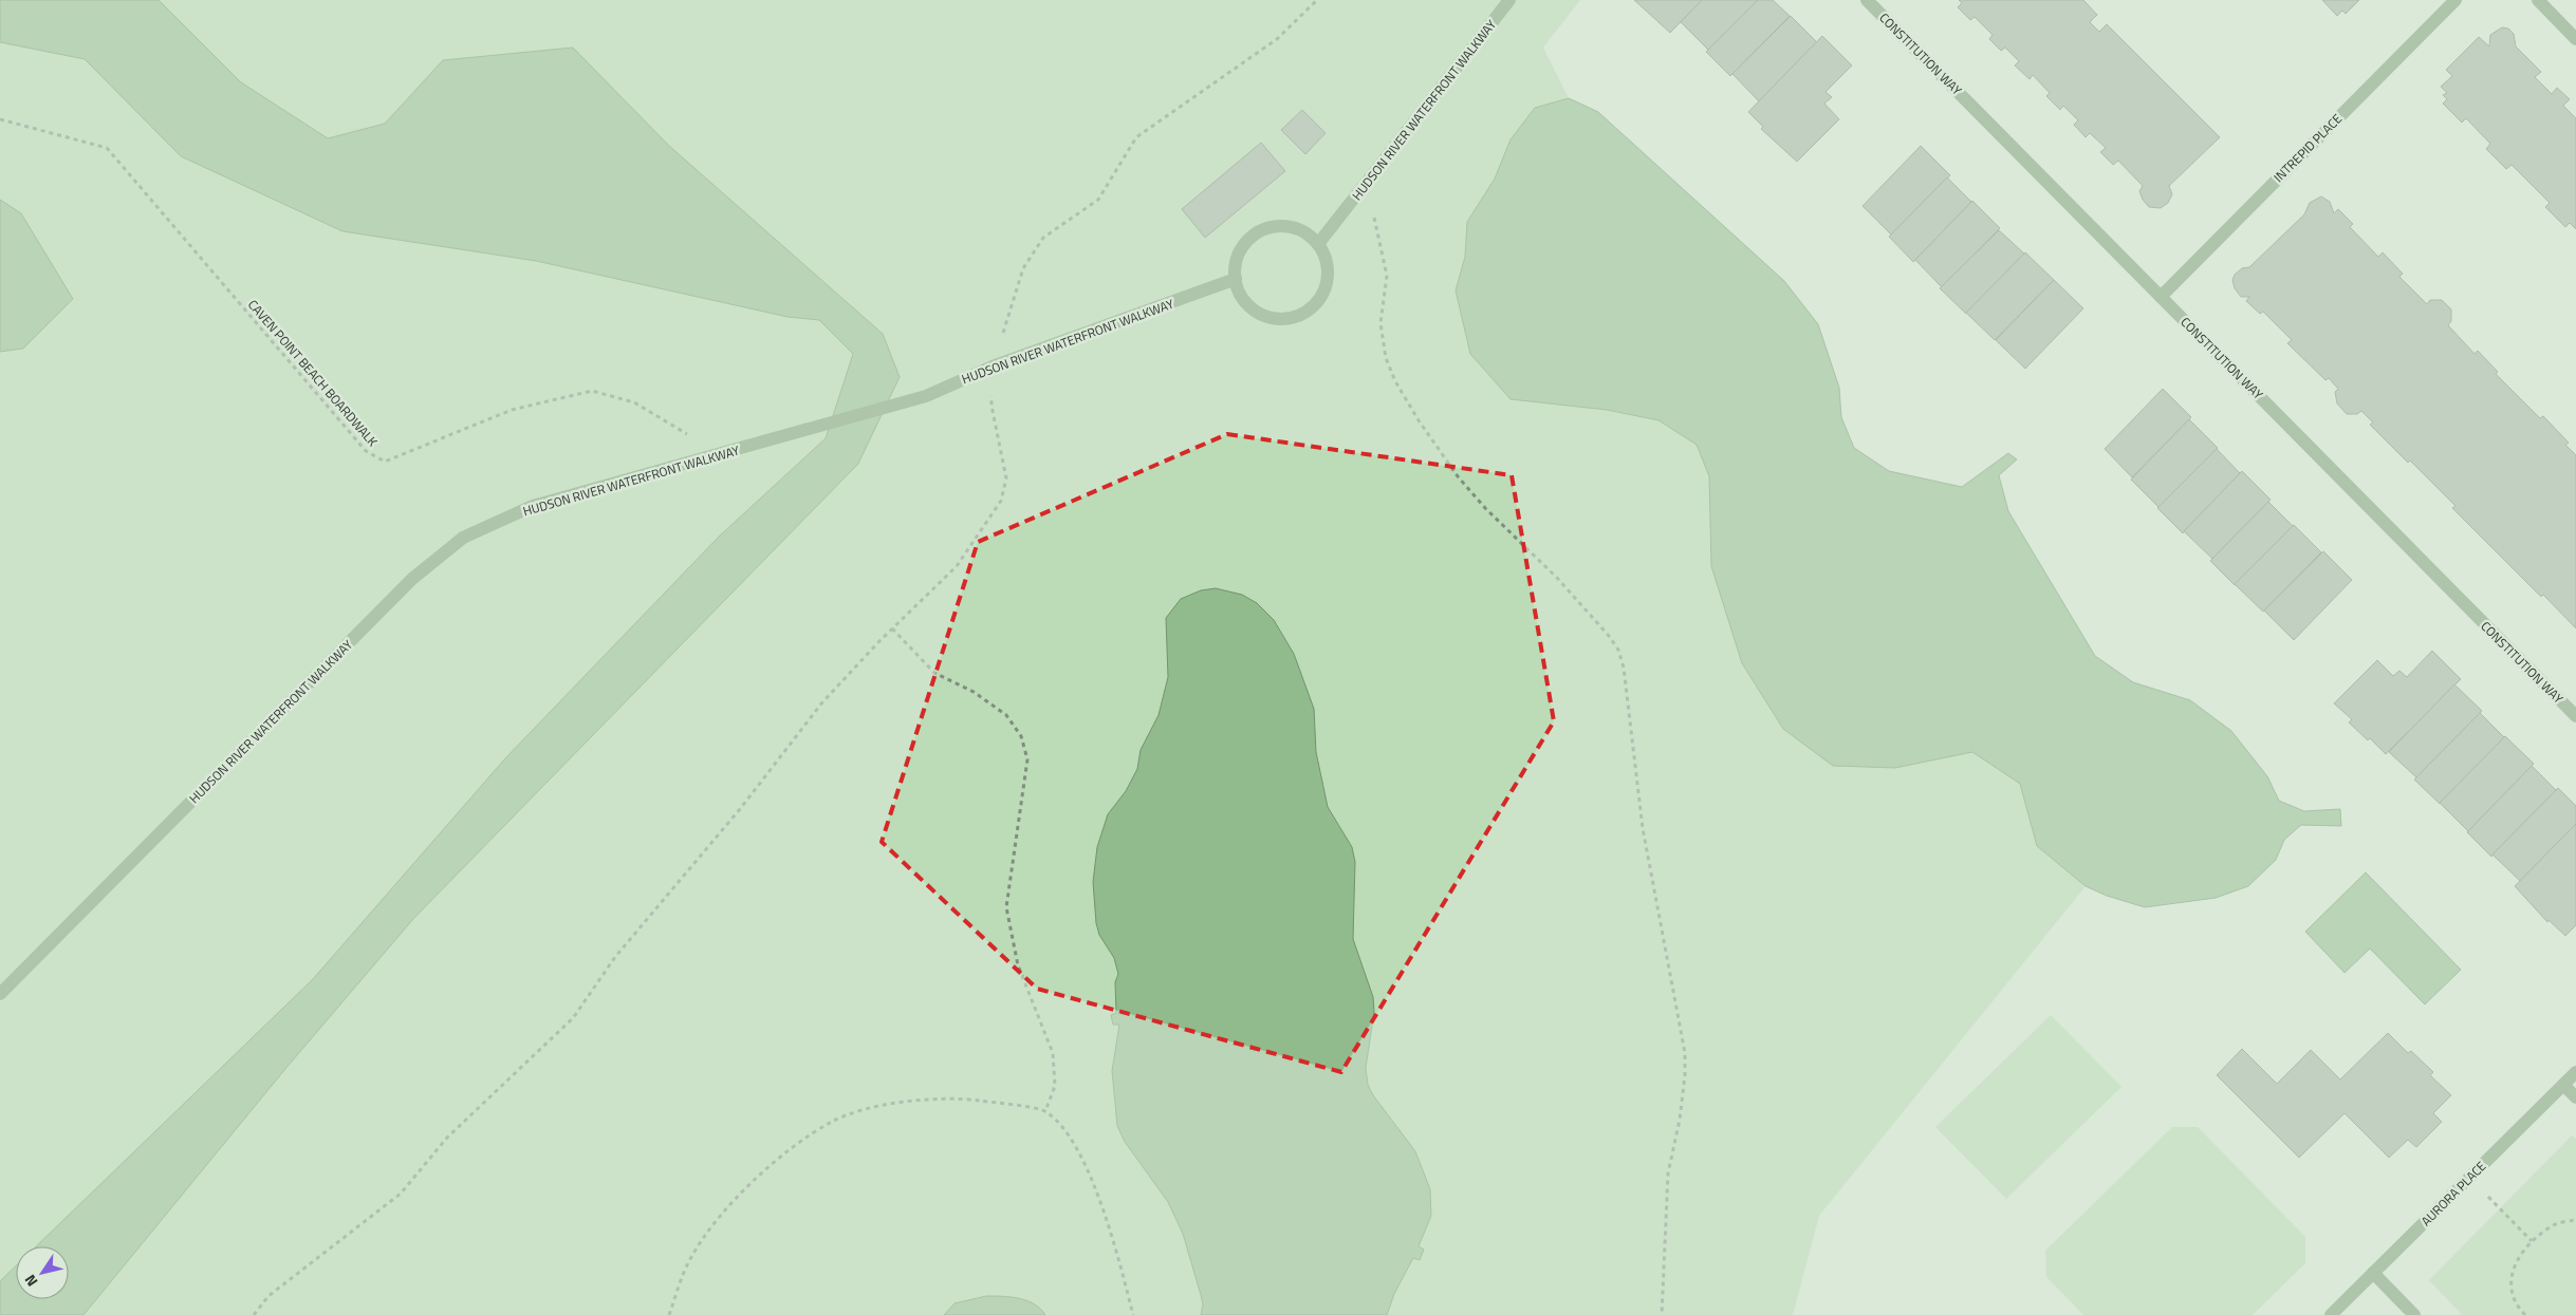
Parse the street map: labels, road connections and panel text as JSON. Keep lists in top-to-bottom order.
{
  "streets": {
    "street": [
      "CONSTITUTION WAY",
      "HUDSON RIVER WATERFRONT WALKWAY",
      "INTREPID PLACE",
      "AURORA PLACE"
    ],
    "path": ["CAVEN POINT BEACH BOARDWALK"]
  },
  "crossings": [
    ["CONSTITUTION WAY", "INTREPID PLACE"],
    ["HUDSON RIVER WATERFRONT WALKWAY", "CAVEN POINT BEACH BOARDWALK"]
  ],
  "north": "bottom left"
}
